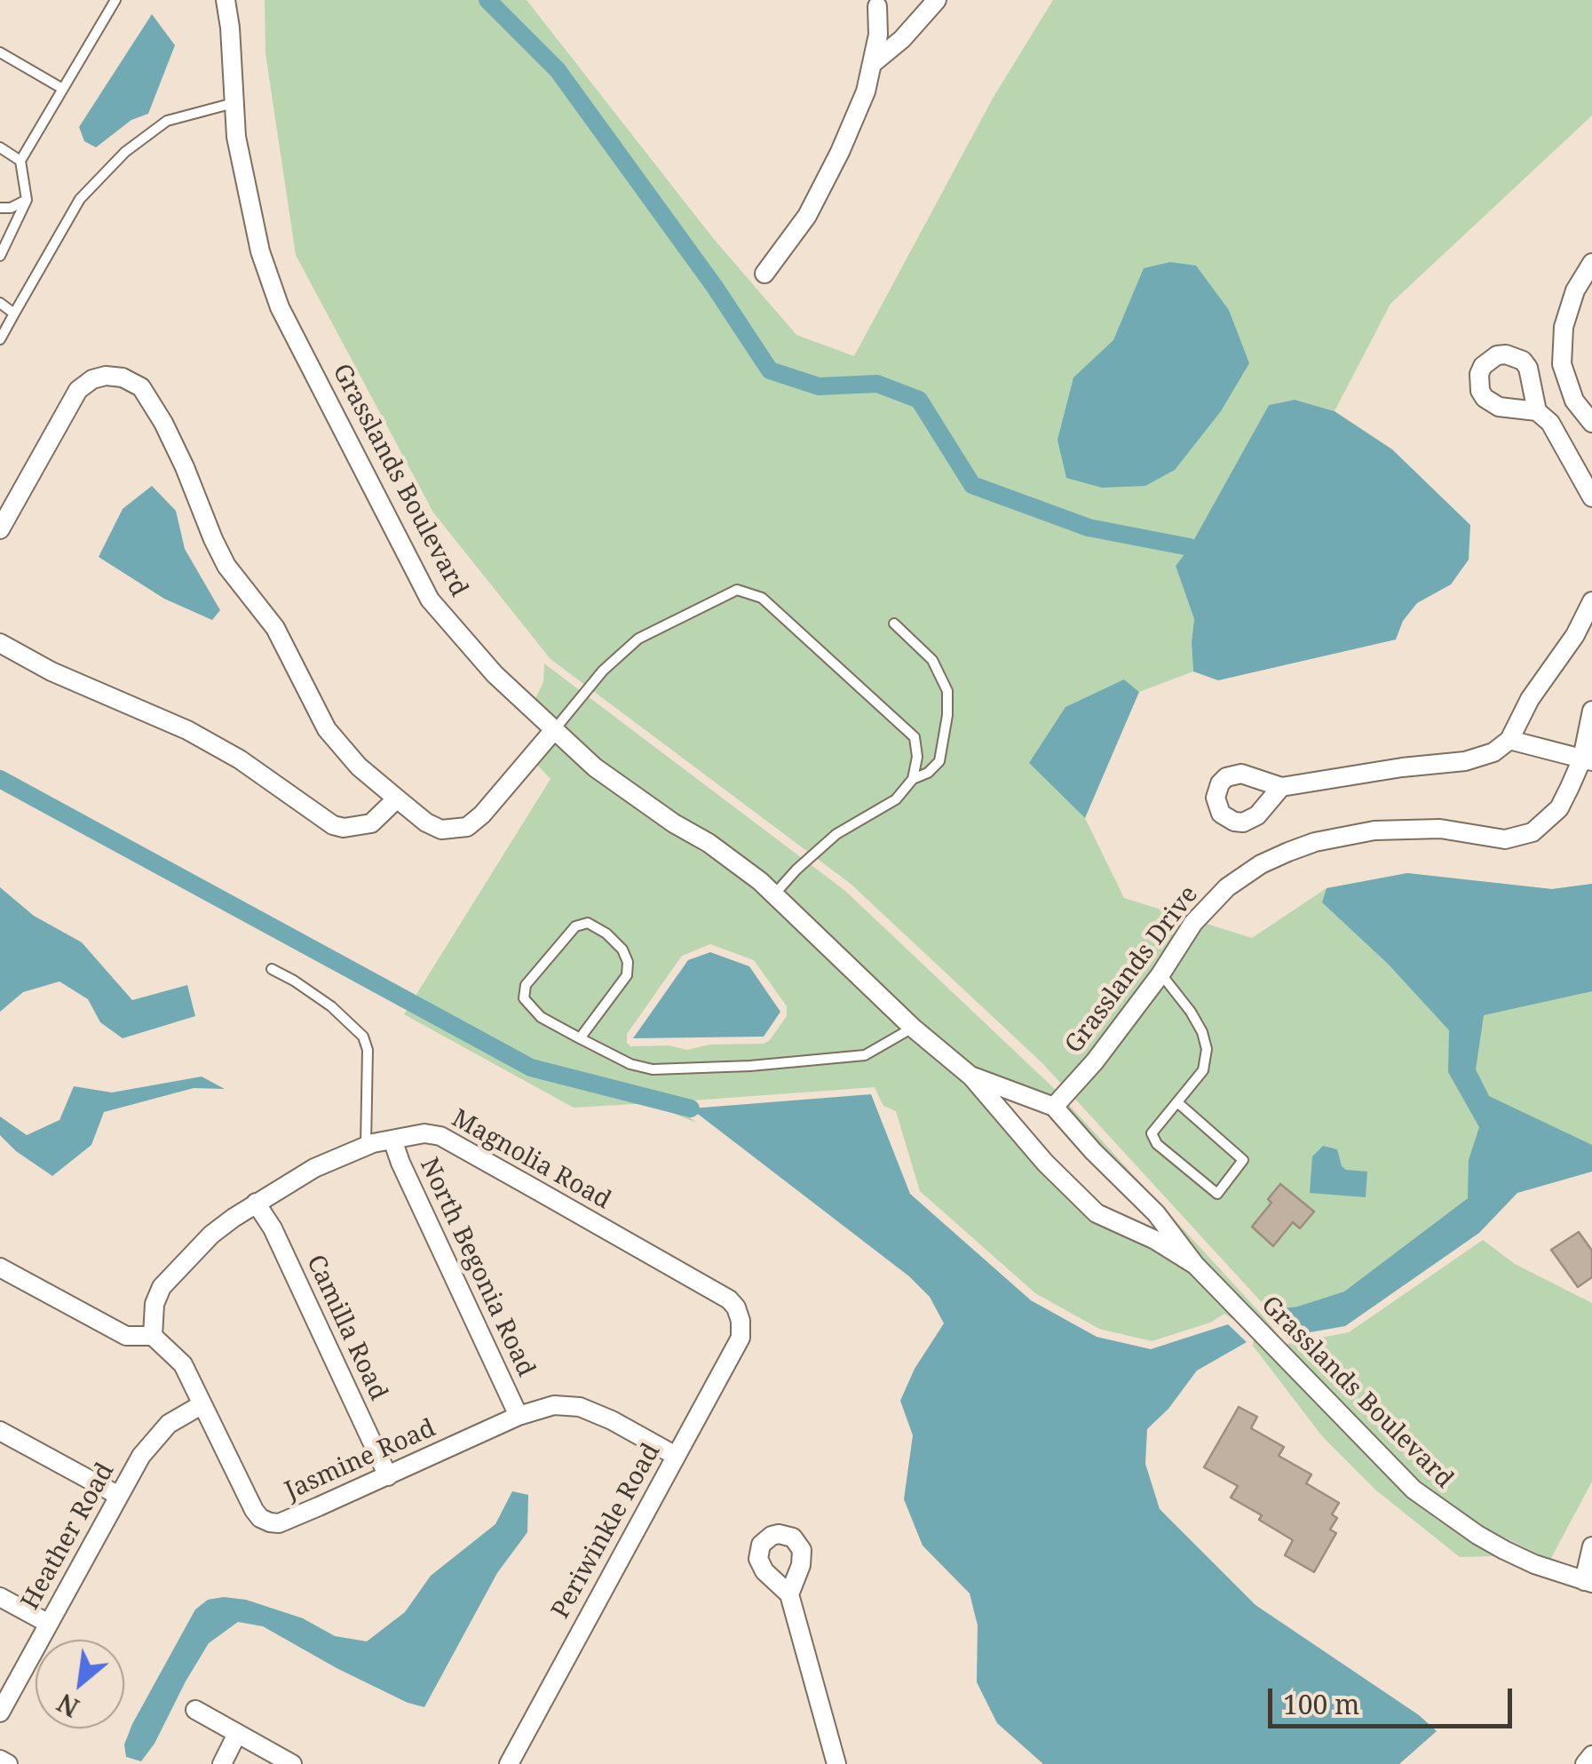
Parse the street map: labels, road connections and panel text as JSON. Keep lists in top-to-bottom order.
{
  "streets": {
    "street": [
      "Grasslands Boulevard",
      "Grasslands Drive",
      "Magnolia Road",
      "North Begonia Road",
      "Camilla Road",
      "Jasmine Road",
      "Periwinkle Road",
      "Heather Road"
    ]
  },
  "crossings": [
    ["Grasslands Boulevard", "Grasslands Drive"],
    ["Magnolia Road", "North Begonia Road"],
    ["Magnolia Road", "Camilla Road"],
    ["Magnolia Road", "Jasmine Road"],
    ["Magnolia Road", "Periwinkle Road"],
    ["North Begonia Road", "Jasmine Road"],
    ["Camilla Road", "Jasmine Road"],
    ["Jasmine Road", "Periwinkle Road"],
    ["Jasmine Road", "Heather Road"]
  ],
  "scale_bar": "100 m",
  "north": "bottom left"
}
